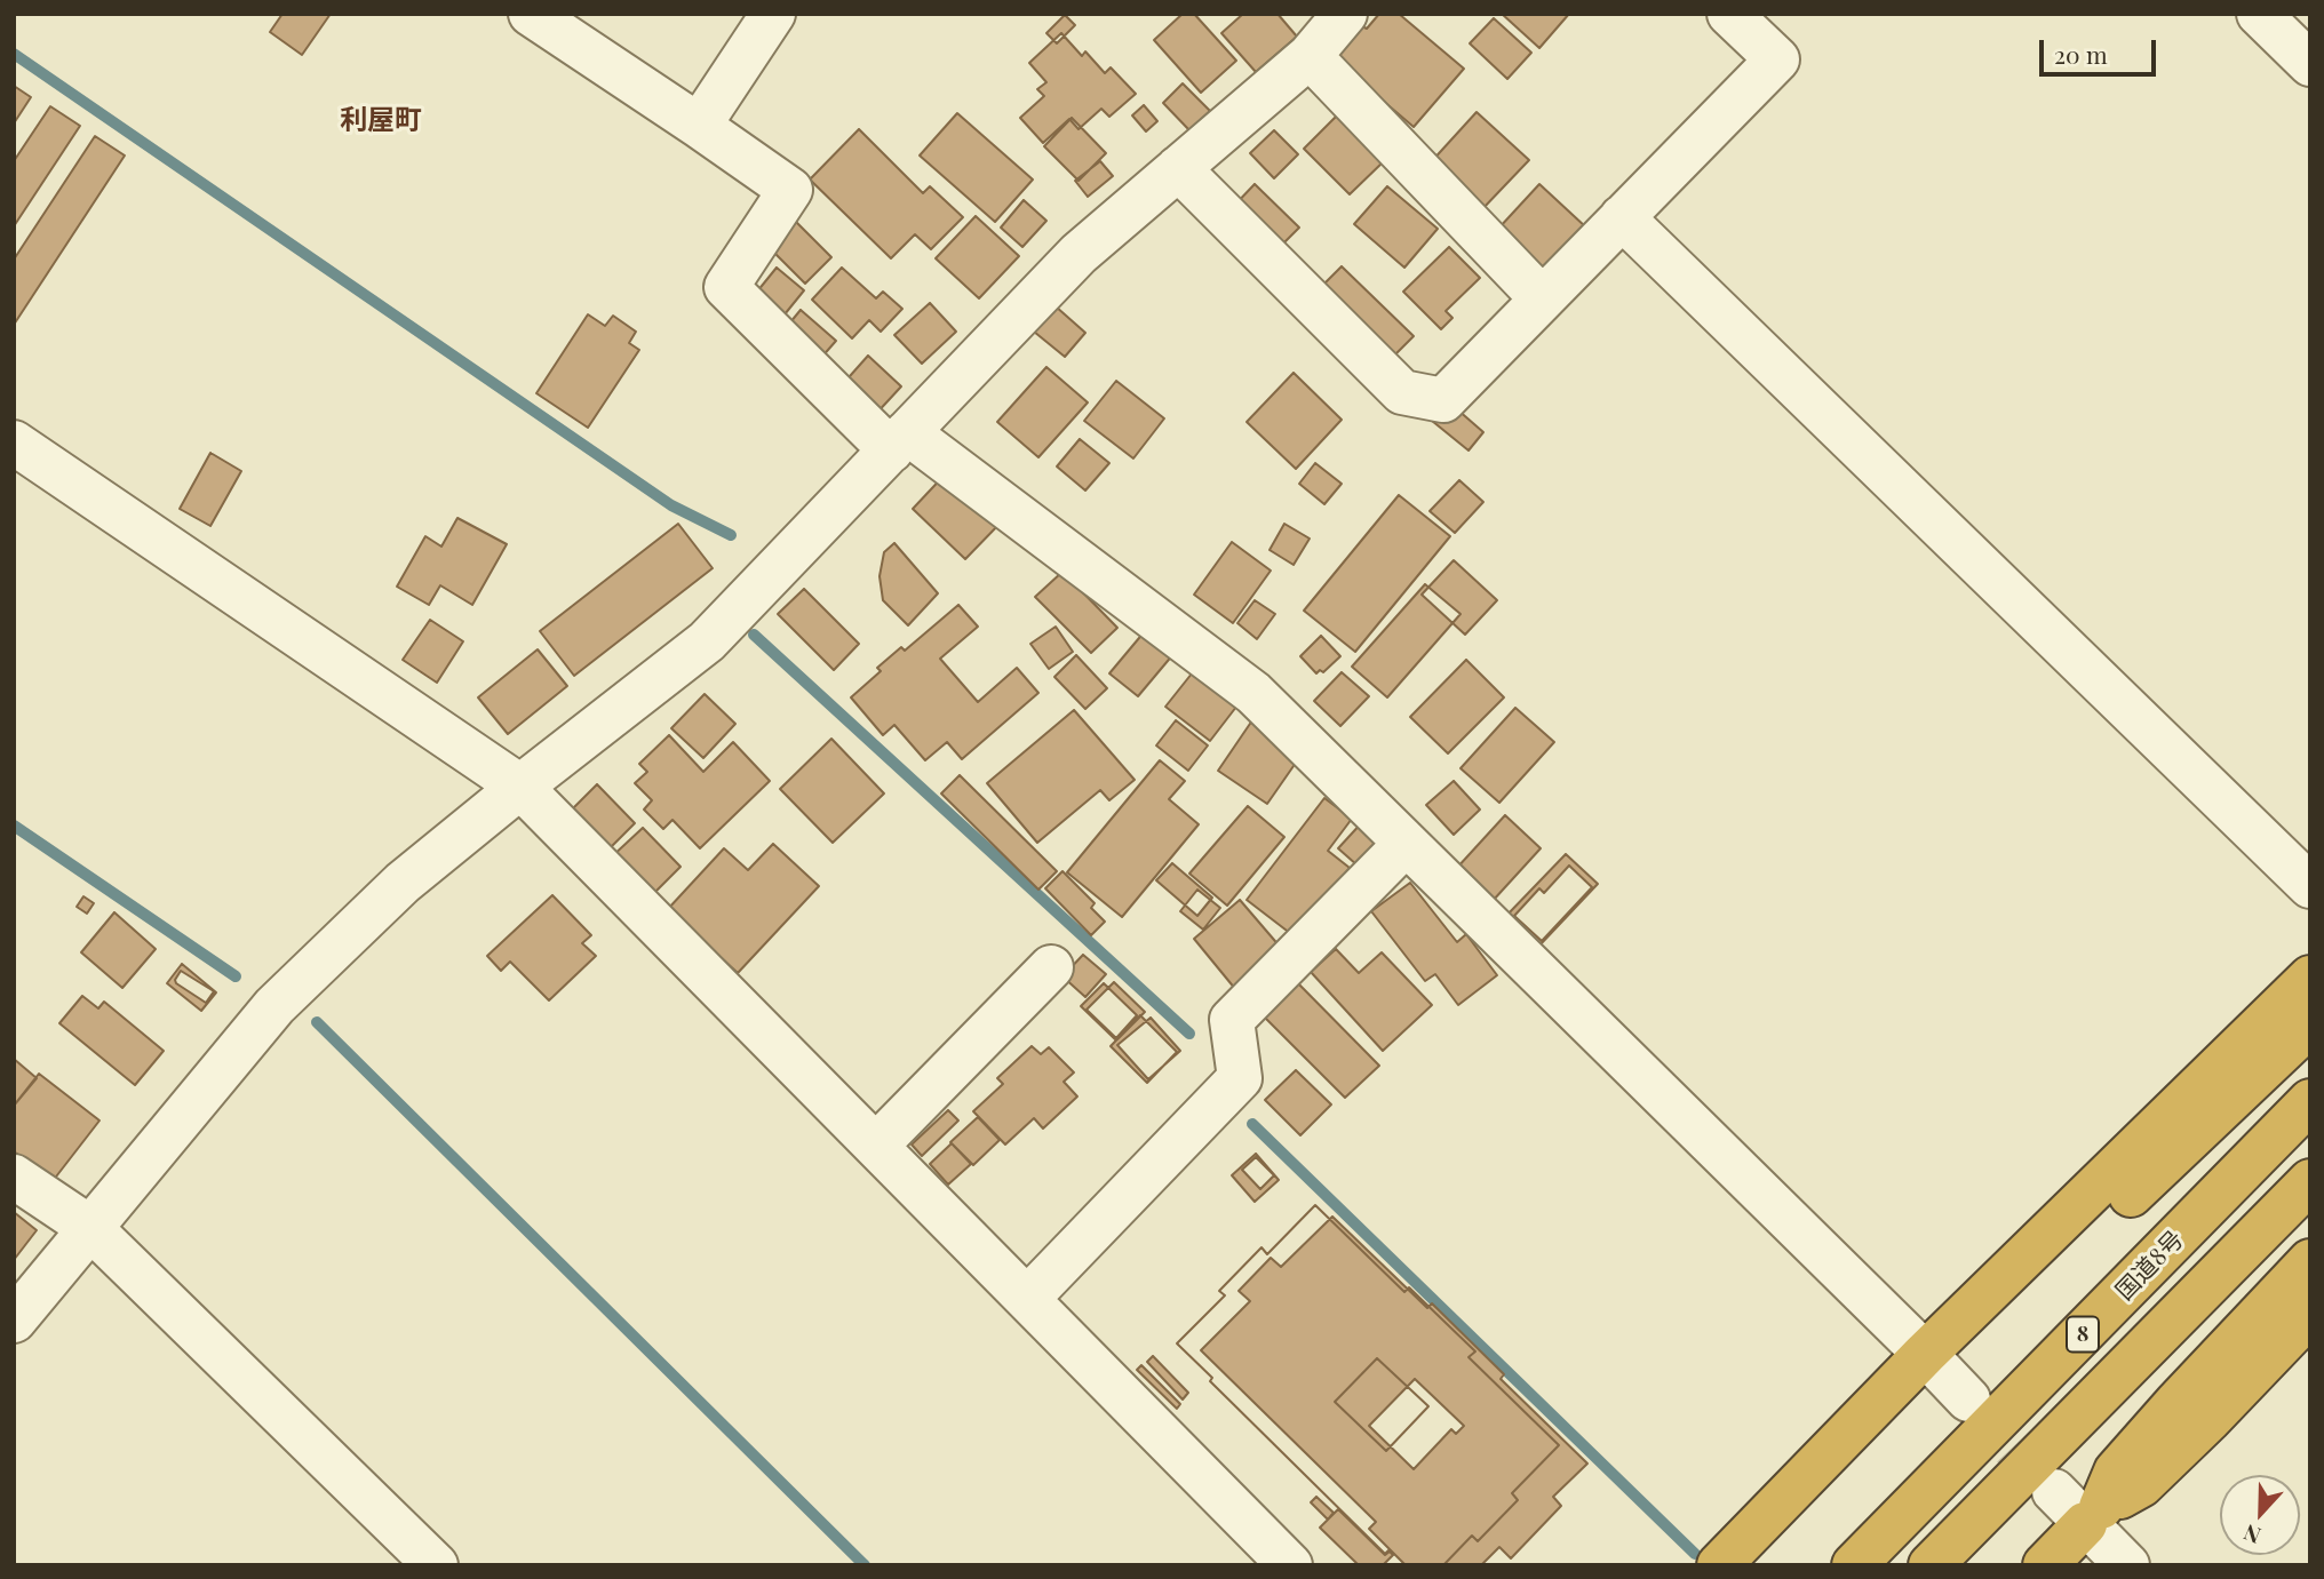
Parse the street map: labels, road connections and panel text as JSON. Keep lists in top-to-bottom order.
{
  "streets": {
    "highway": ["国道8号", "8"]
  },
  "districts": ["利屋町"],
  "scale_bar": "20 m",
  "north": "bottom"
}
